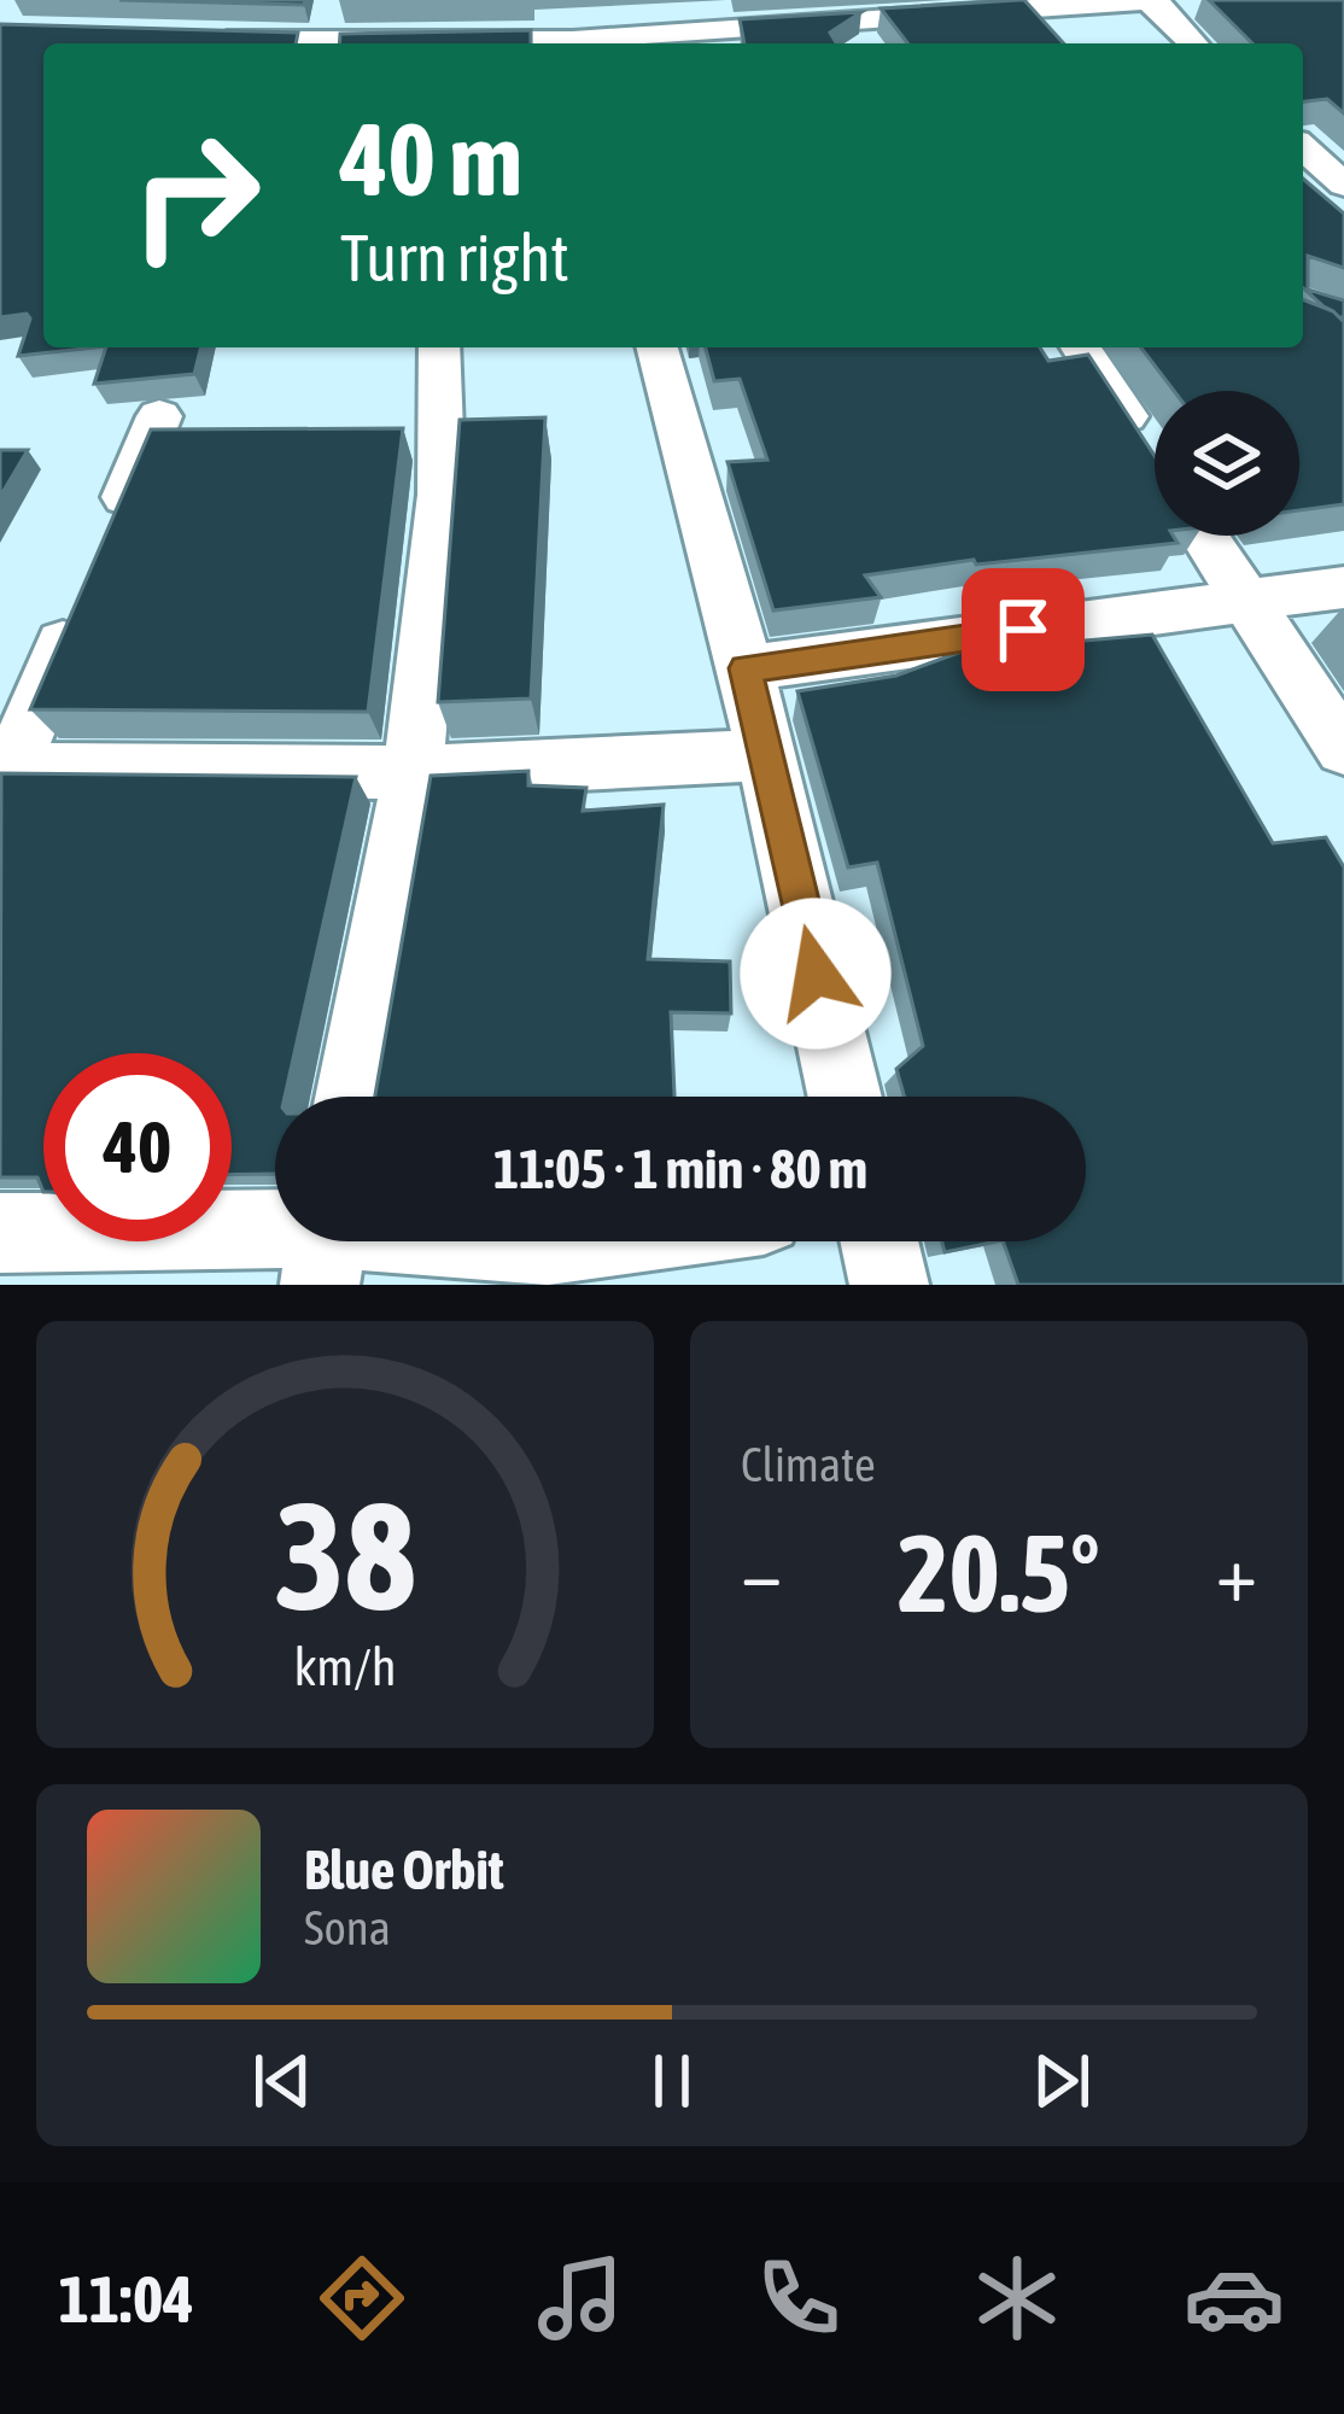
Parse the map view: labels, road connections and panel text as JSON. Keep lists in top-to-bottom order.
{
  "page": {
    "turn": ["40 m", "Turn right"],
    "limit": "40",
    "trip": "11:05 · 1 min · 80 m",
    "tile": "Climate",
    "heat": ["−", "20.5°", "+"],
    "song": ["Blue Orbit", "Sona"],
    "tabs": "11:04",
    "gauge": ["38", "km/h"]
  }
}
